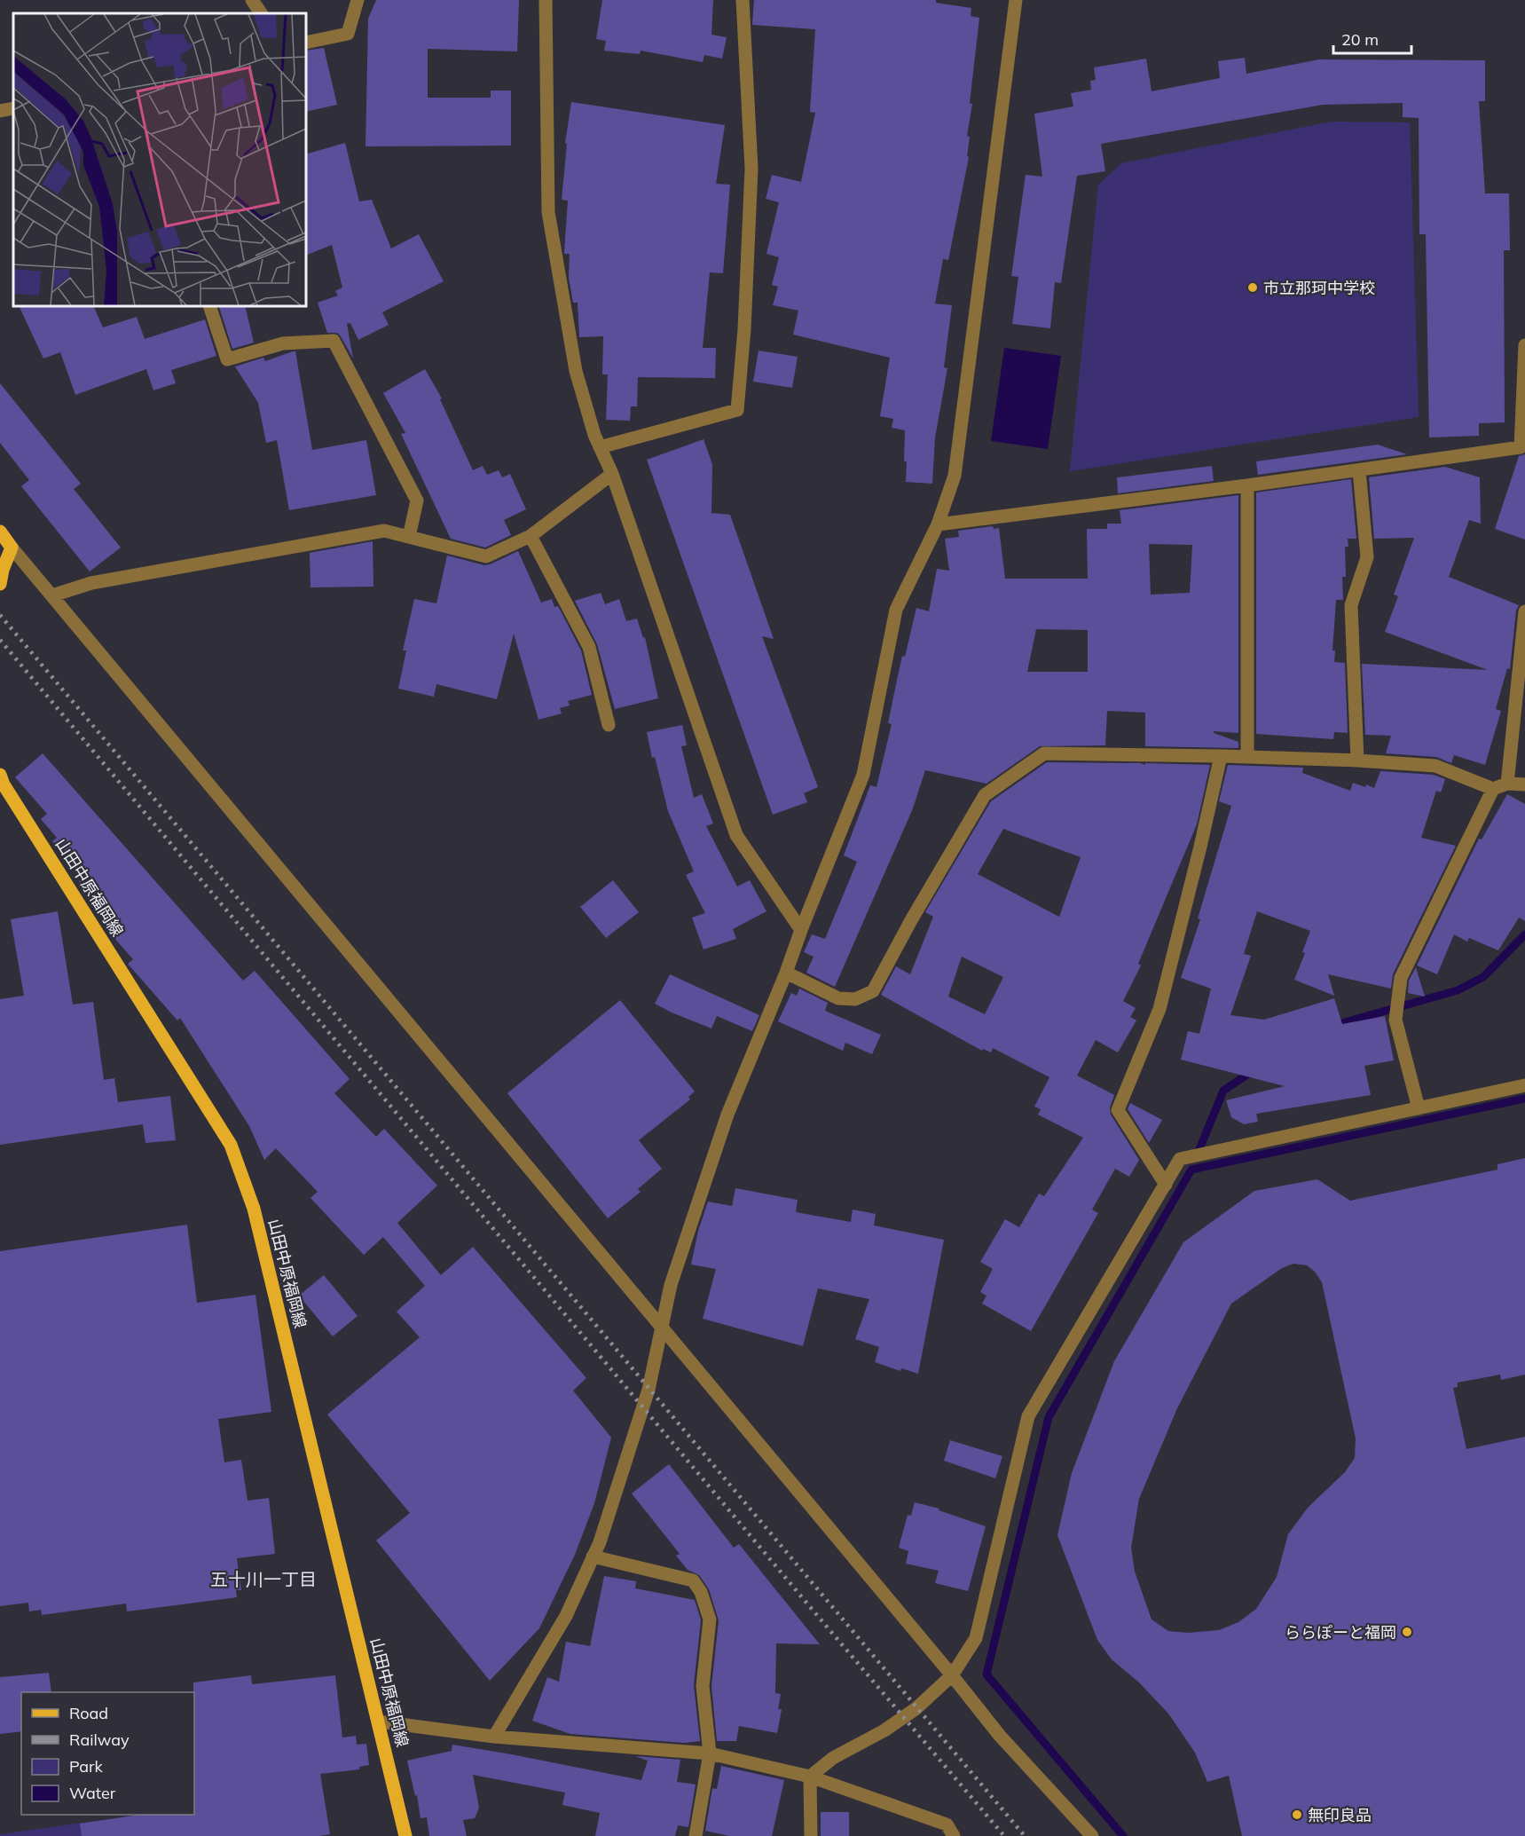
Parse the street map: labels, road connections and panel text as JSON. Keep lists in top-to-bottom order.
{
  "streets": {
    "main road": ["山田中原福岡線"]
  },
  "districts": ["五十川一丁目"],
  "places": ["市立那珂中学校", "ららぽーと福岡", "無印良品"],
  "legend": [
    "Road",
    "Railway",
    "Park",
    "Water"
  ],
  "scale_bar": "20 m"
}
